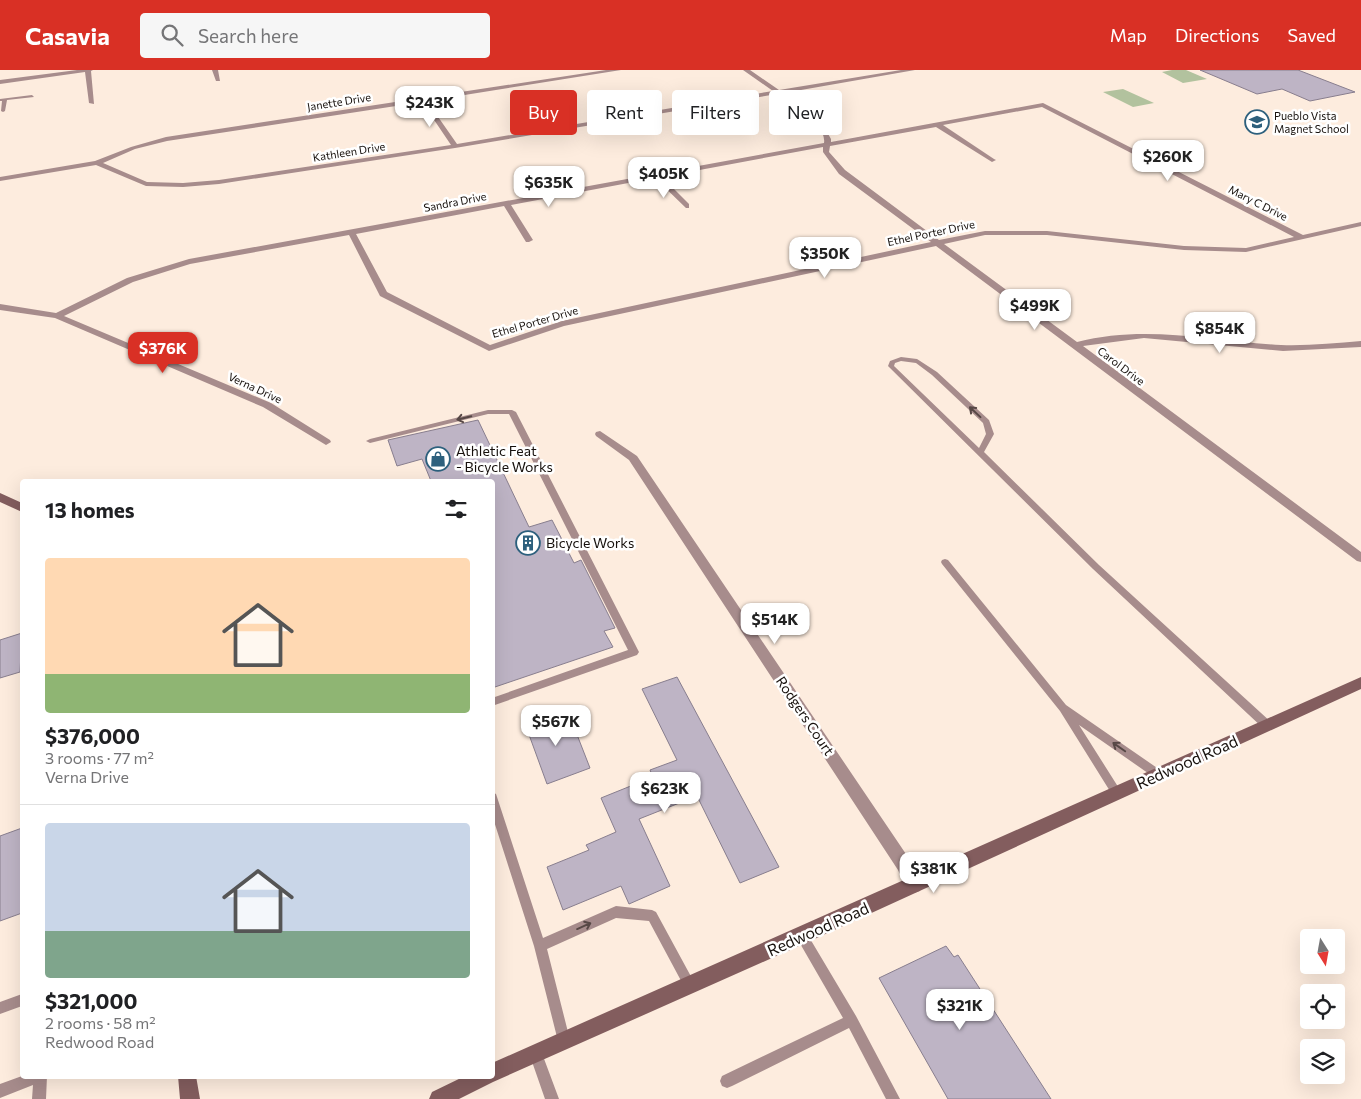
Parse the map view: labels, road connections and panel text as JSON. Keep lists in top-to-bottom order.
{
  "streets": {
    "main road": ["Redwood Road"],
    "street": [
      "Janette Drive",
      "Kathleen Drive",
      "Sandra Drive",
      "Mary C Drive",
      "Ethel Porter Drive",
      "Carol Drive",
      "Verna Drive",
      "Rodgers Court"
    ]
  },
  "crossings": [
    ["Janette Drive", "Kathleen Drive"],
    ["Sandra Drive", "Mary C Drive"],
    ["Sandra Drive", "Ethel Porter Drive"],
    ["Sandra Drive", "Carol Drive"],
    ["Sandra Drive", "Verna Drive"],
    ["Mary C Drive", "Ethel Porter Drive"],
    ["Ethel Porter Drive", "Carol Drive"],
    ["Rodgers Court", "Redwood Road"]
  ],
  "places": {
    "school or university": ["Pueblo Vista Magnet School"],
    "shop": ["Athletic Feat - Bicycle Works"],
    "building": ["Bicycle Works"]
  },
  "north": "bottom",
  "page": {
    "header": "Casavia",
    "search": "Search here",
    "nav": ["Map", "Directions", "Saved"],
    "price": [
      "$243K",
      "$260K",
      "$405K",
      "$635K",
      "$350K",
      "$499K",
      "$854K",
      "$376K",
      "$514K",
      "$567K",
      "$623K",
      "$381K",
      "$321K"
    ],
    "chip": [
      "Buy",
      "Rent",
      "Filters",
      "New"
    ],
    "heading": "13 homes",
    "list": [
      {
        "name": "$376,000",
        "note": "3 rooms · 77 m² · Verna Drive"
      },
      {
        "name": "$321,000",
        "note": "2 rooms · 58 m² · Redwood Road"
      }
    ]
  }
}
